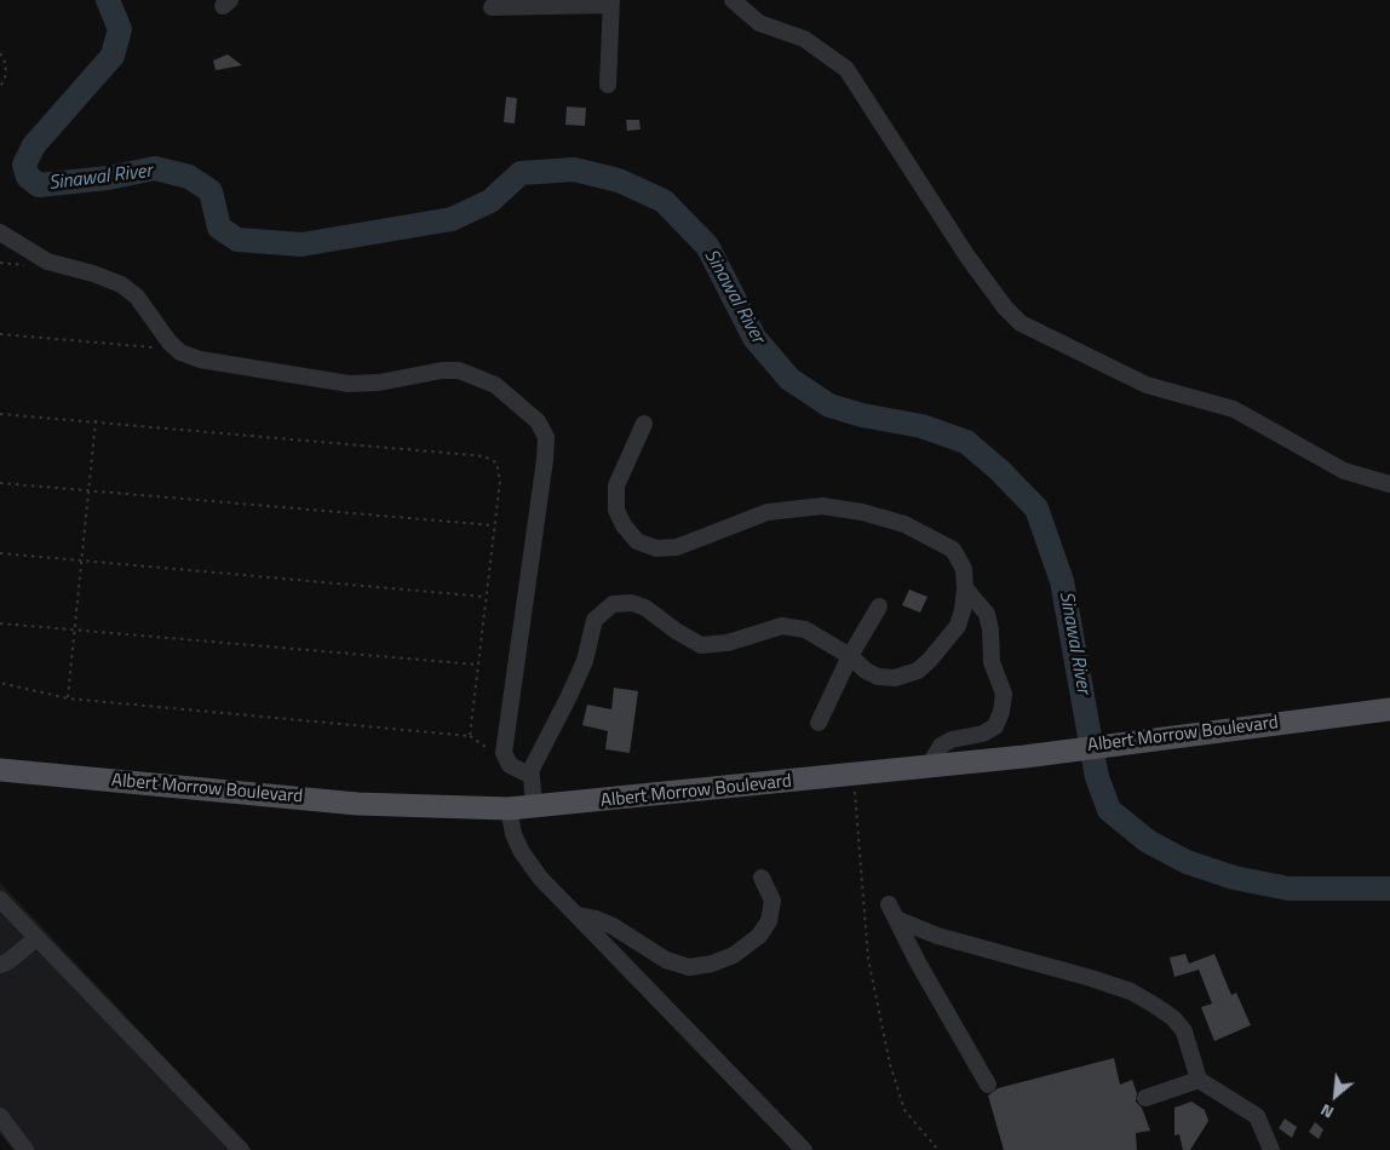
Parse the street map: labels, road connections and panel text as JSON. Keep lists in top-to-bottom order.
{
  "streets": {
    "main road": ["Albert Morrow Boulevard"]
  },
  "water": ["Sinawal River"],
  "north": "bottom left"
}
